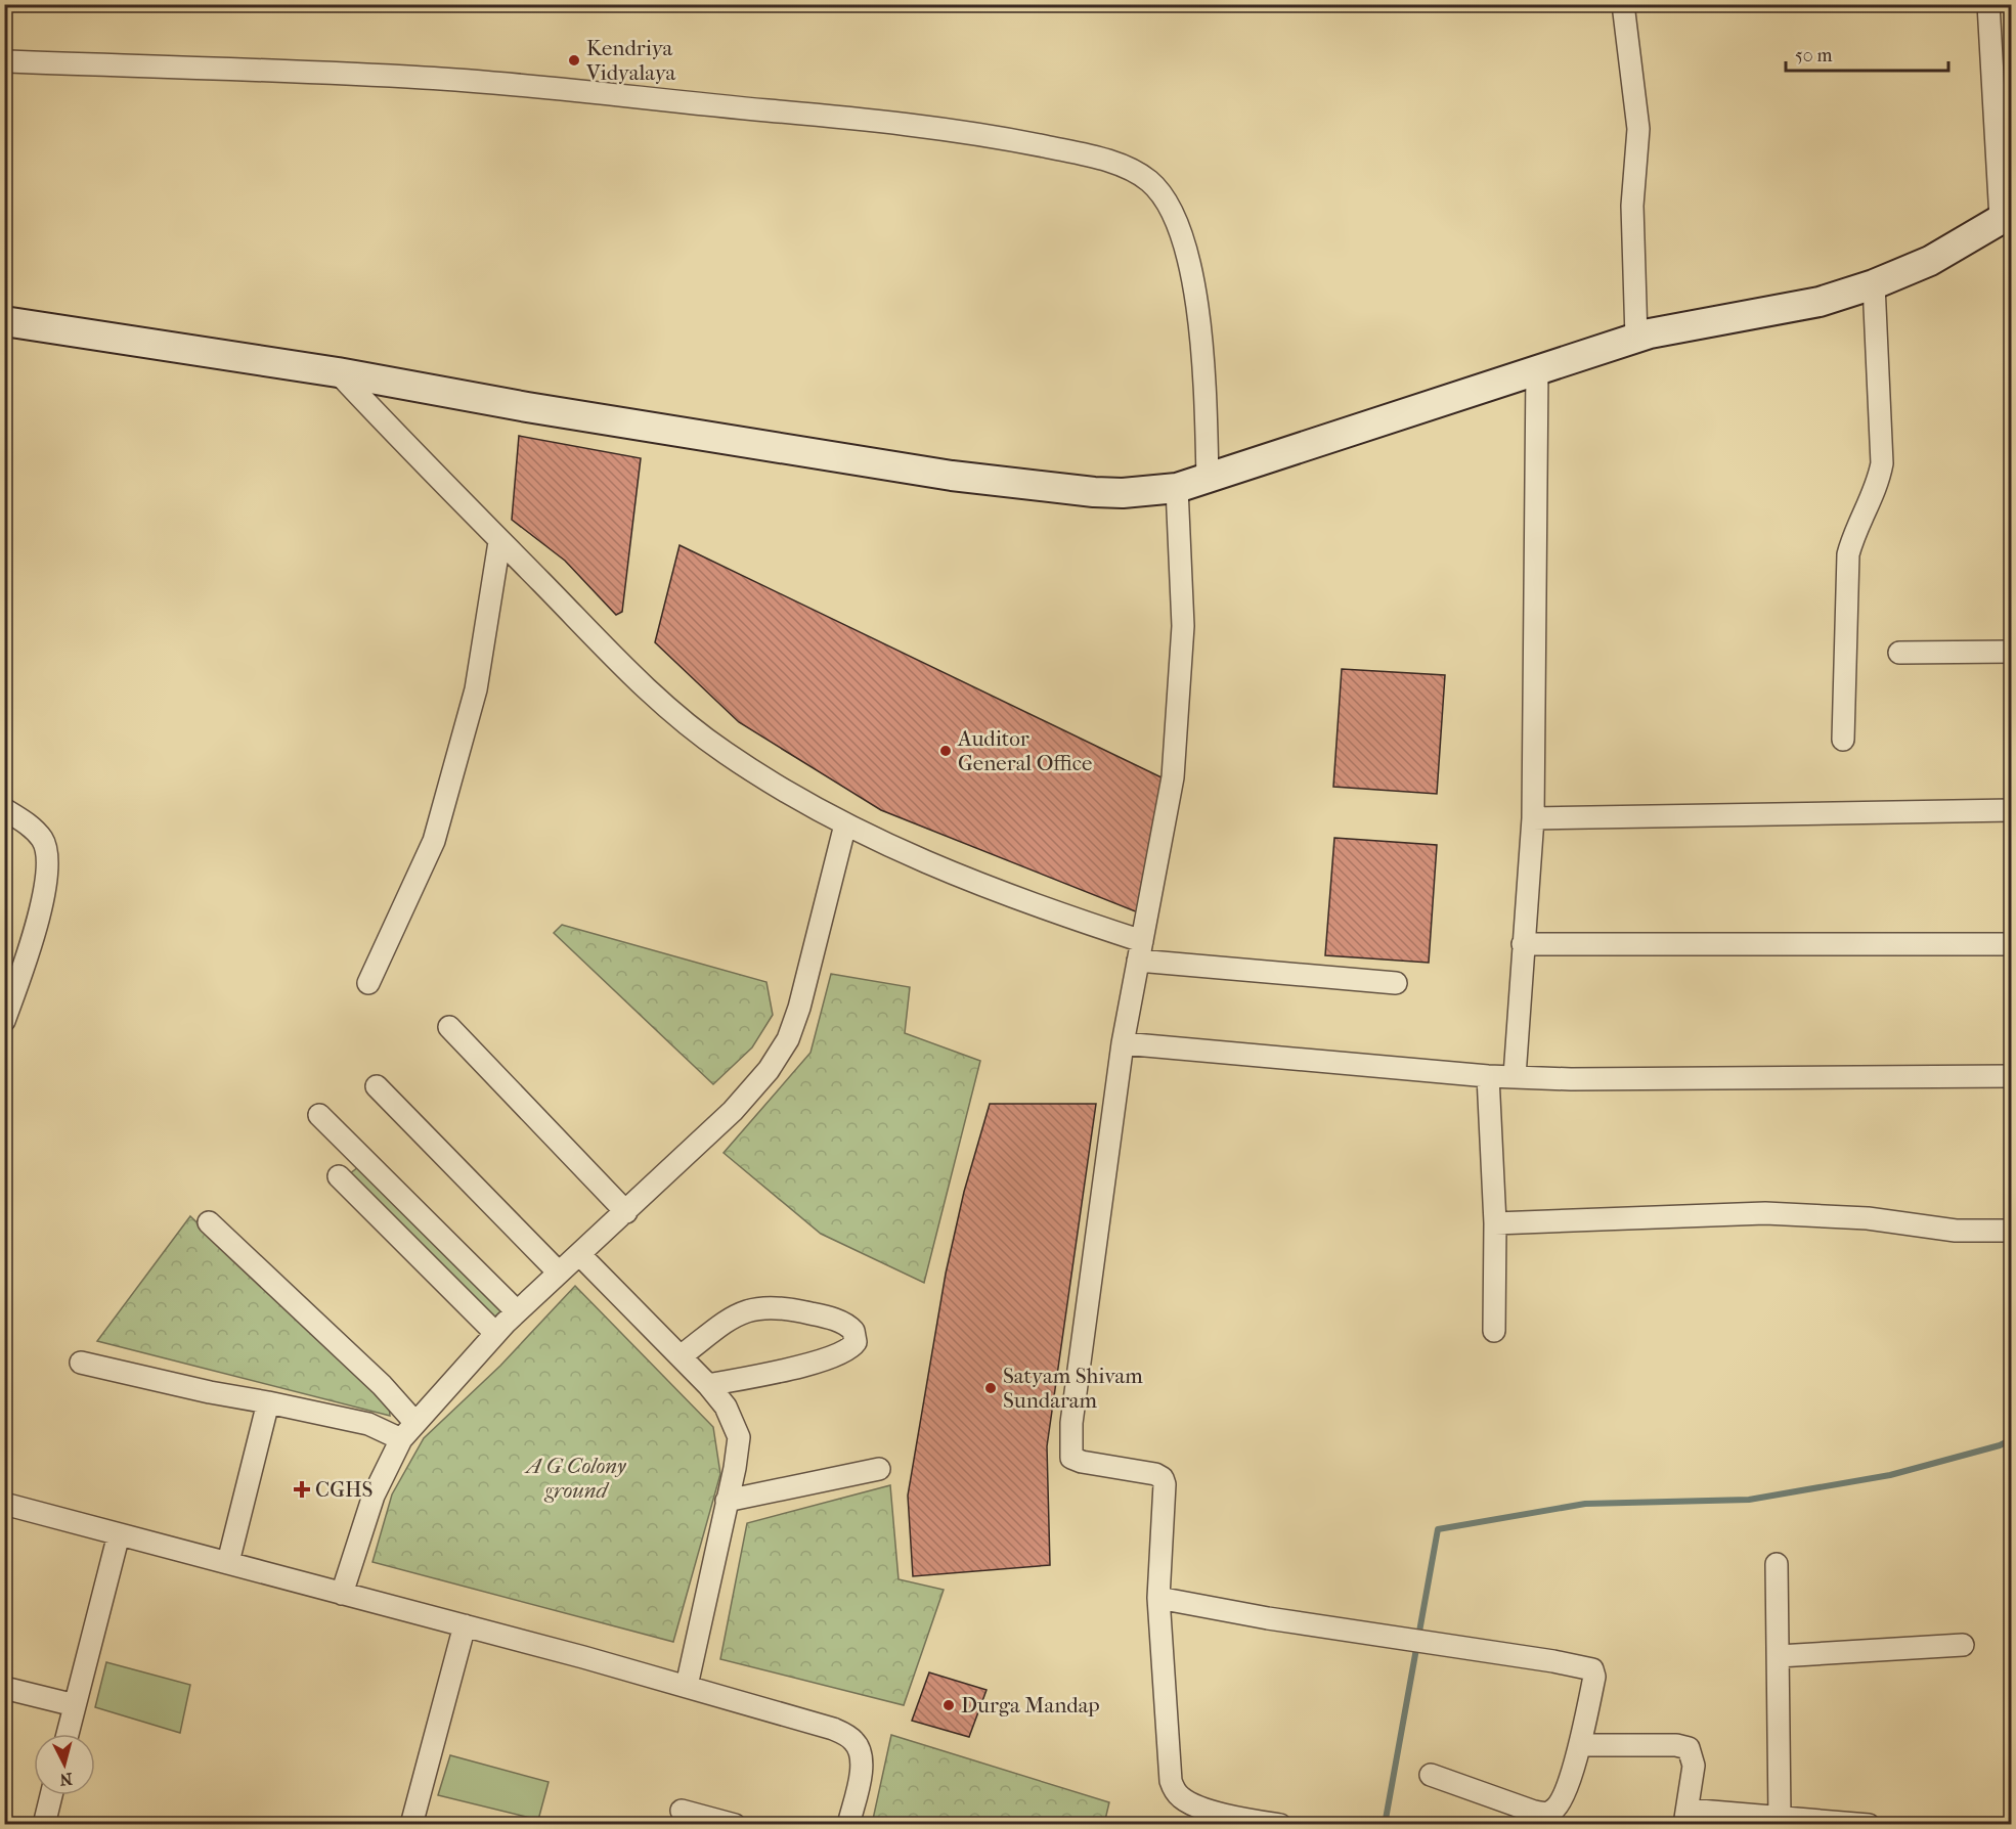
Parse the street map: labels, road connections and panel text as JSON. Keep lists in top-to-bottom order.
{
  "parks": ["A G Colony ground"],
  "places": {
    "other": [
      "Kendriya Vidyalaya",
      "Auditor General Office",
      "Satyam Shivam Sundaram",
      "Durga Mandap"
    ],
    "health": ["CGHS"]
  },
  "scale_bar": "50 m",
  "north": "bottom"
}
